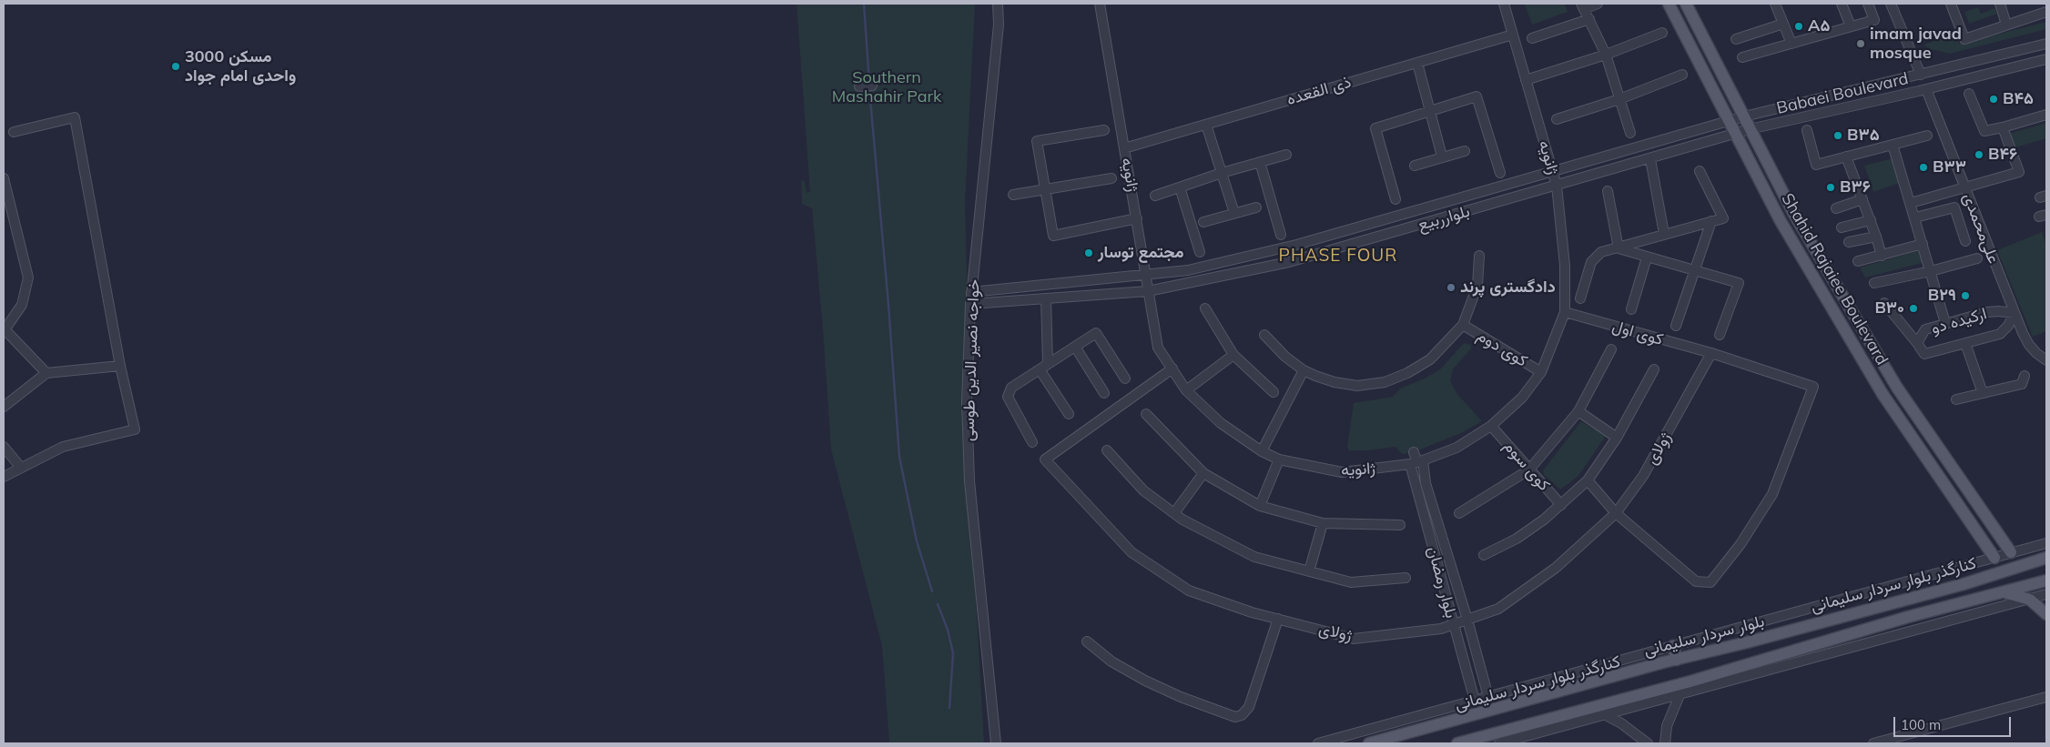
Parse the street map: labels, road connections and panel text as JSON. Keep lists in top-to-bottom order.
{
  "streets": {
    "main road": ["Shahid Rajaiee Boulevard", "بلوار سردار سلیمانی"],
    "street": [
      "ذی القعده",
      "Babaei Boulevard",
      "ژانویه",
      "بلوارربیع",
      "علی‌محمدی",
      "ارکیده دو",
      "کوی اول",
      "کوی دوم",
      "خواجه نصیر الدین طوسی",
      "ژولای",
      "کوی سوم",
      "بلوار رمضان",
      "کنارگذر بلوار سردار سلیمانی"
    ]
  },
  "crossings": [
    ["ذی القعده", "ژانویه"],
    ["Babaei Boulevard", "بلوارربیع"],
    ["Babaei Boulevard", "علی‌محمدی"],
    ["Babaei Boulevard", "Shahid Rajaiee Boulevard"],
    ["ژانویه", "بلوارربیع"],
    ["ژانویه", "کوی اول"],
    ["ژانویه", "کوی دوم"],
    ["ژانویه", "ژولای"],
    ["ژانویه", "کوی سوم"],
    ["ژانویه", "بلوار رمضان"],
    ["بلوارربیع", "Shahid Rajaiee Boulevard"],
    ["بلوارربیع", "خواجه نصیر الدین طوسی"],
    ["علی‌محمدی", "ارکیده دو"],
    ["Shahid Rajaiee Boulevard", "کنارگذر بلوار سردار سلیمانی"],
    ["کوی اول", "ژولای"],
    ["ژولای", "بلوار رمضان"],
    ["بلوار رمضان", "کنارگذر بلوار سردار سلیمانی"]
  ],
  "districts": ["PHASE FOUR"],
  "parks": ["Southern Mashahir Park"],
  "places": [
    "A۵",
    "imam javad mosque",
    "مسکن 3000 واحدی امام جواد",
    "B۴۵",
    "B۳۵",
    "B۴۶",
    "B۳۳",
    "B۳۶",
    "مجتمع توسار",
    "دادگستری پرند",
    "B۲۹",
    "B۳۰"
  ],
  "scale_bar": "100 m"
}
